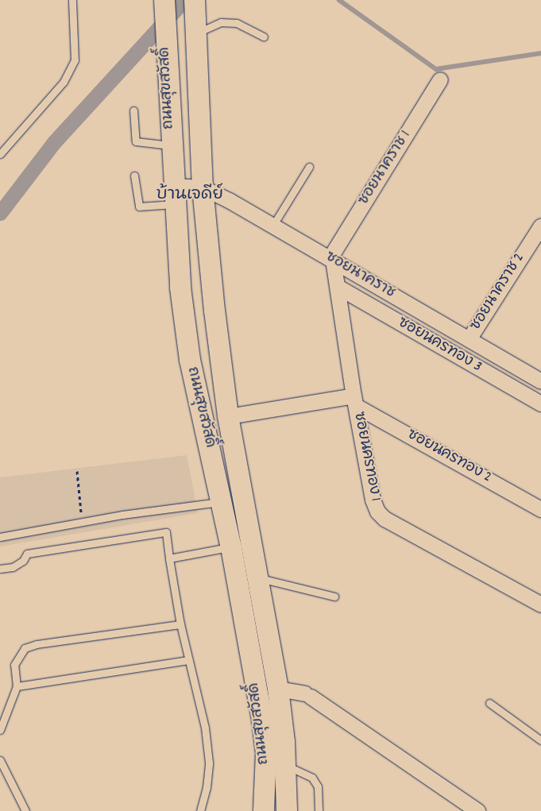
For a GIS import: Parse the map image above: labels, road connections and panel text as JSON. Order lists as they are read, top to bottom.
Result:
{
  "streets": {
    "main road": ["ถนนสุขสวัสดิ์"],
    "street": [
      "ซอยนาคราช 1",
      "ซอยนาคราช",
      "ซอยนาคราช 2",
      "ซอยนครทอง 3",
      "ซอยนครทอง 1",
      "ซอยนครทอง 2"
    ]
  },
  "crossings": [
    ["ถนนสุขสวัสดิ์", "ซอยนาคราช"],
    ["ซอยนาคราช 1", "ซอยนาคราช"],
    ["ซอยนาคราช 1", "ซอยนครทอง 1"],
    ["ซอยนาคราช", "ซอยนาคราช 2"],
    ["ซอยนาคราช", "ซอยนครทอง 1"],
    ["ซอยนครทอง 3", "ซอยนครทอง 1"],
    ["ซอยนครทอง 1", "ซอยนครทอง 2"]
  ],
  "districts": ["บ้านเจดีย์"]
}
